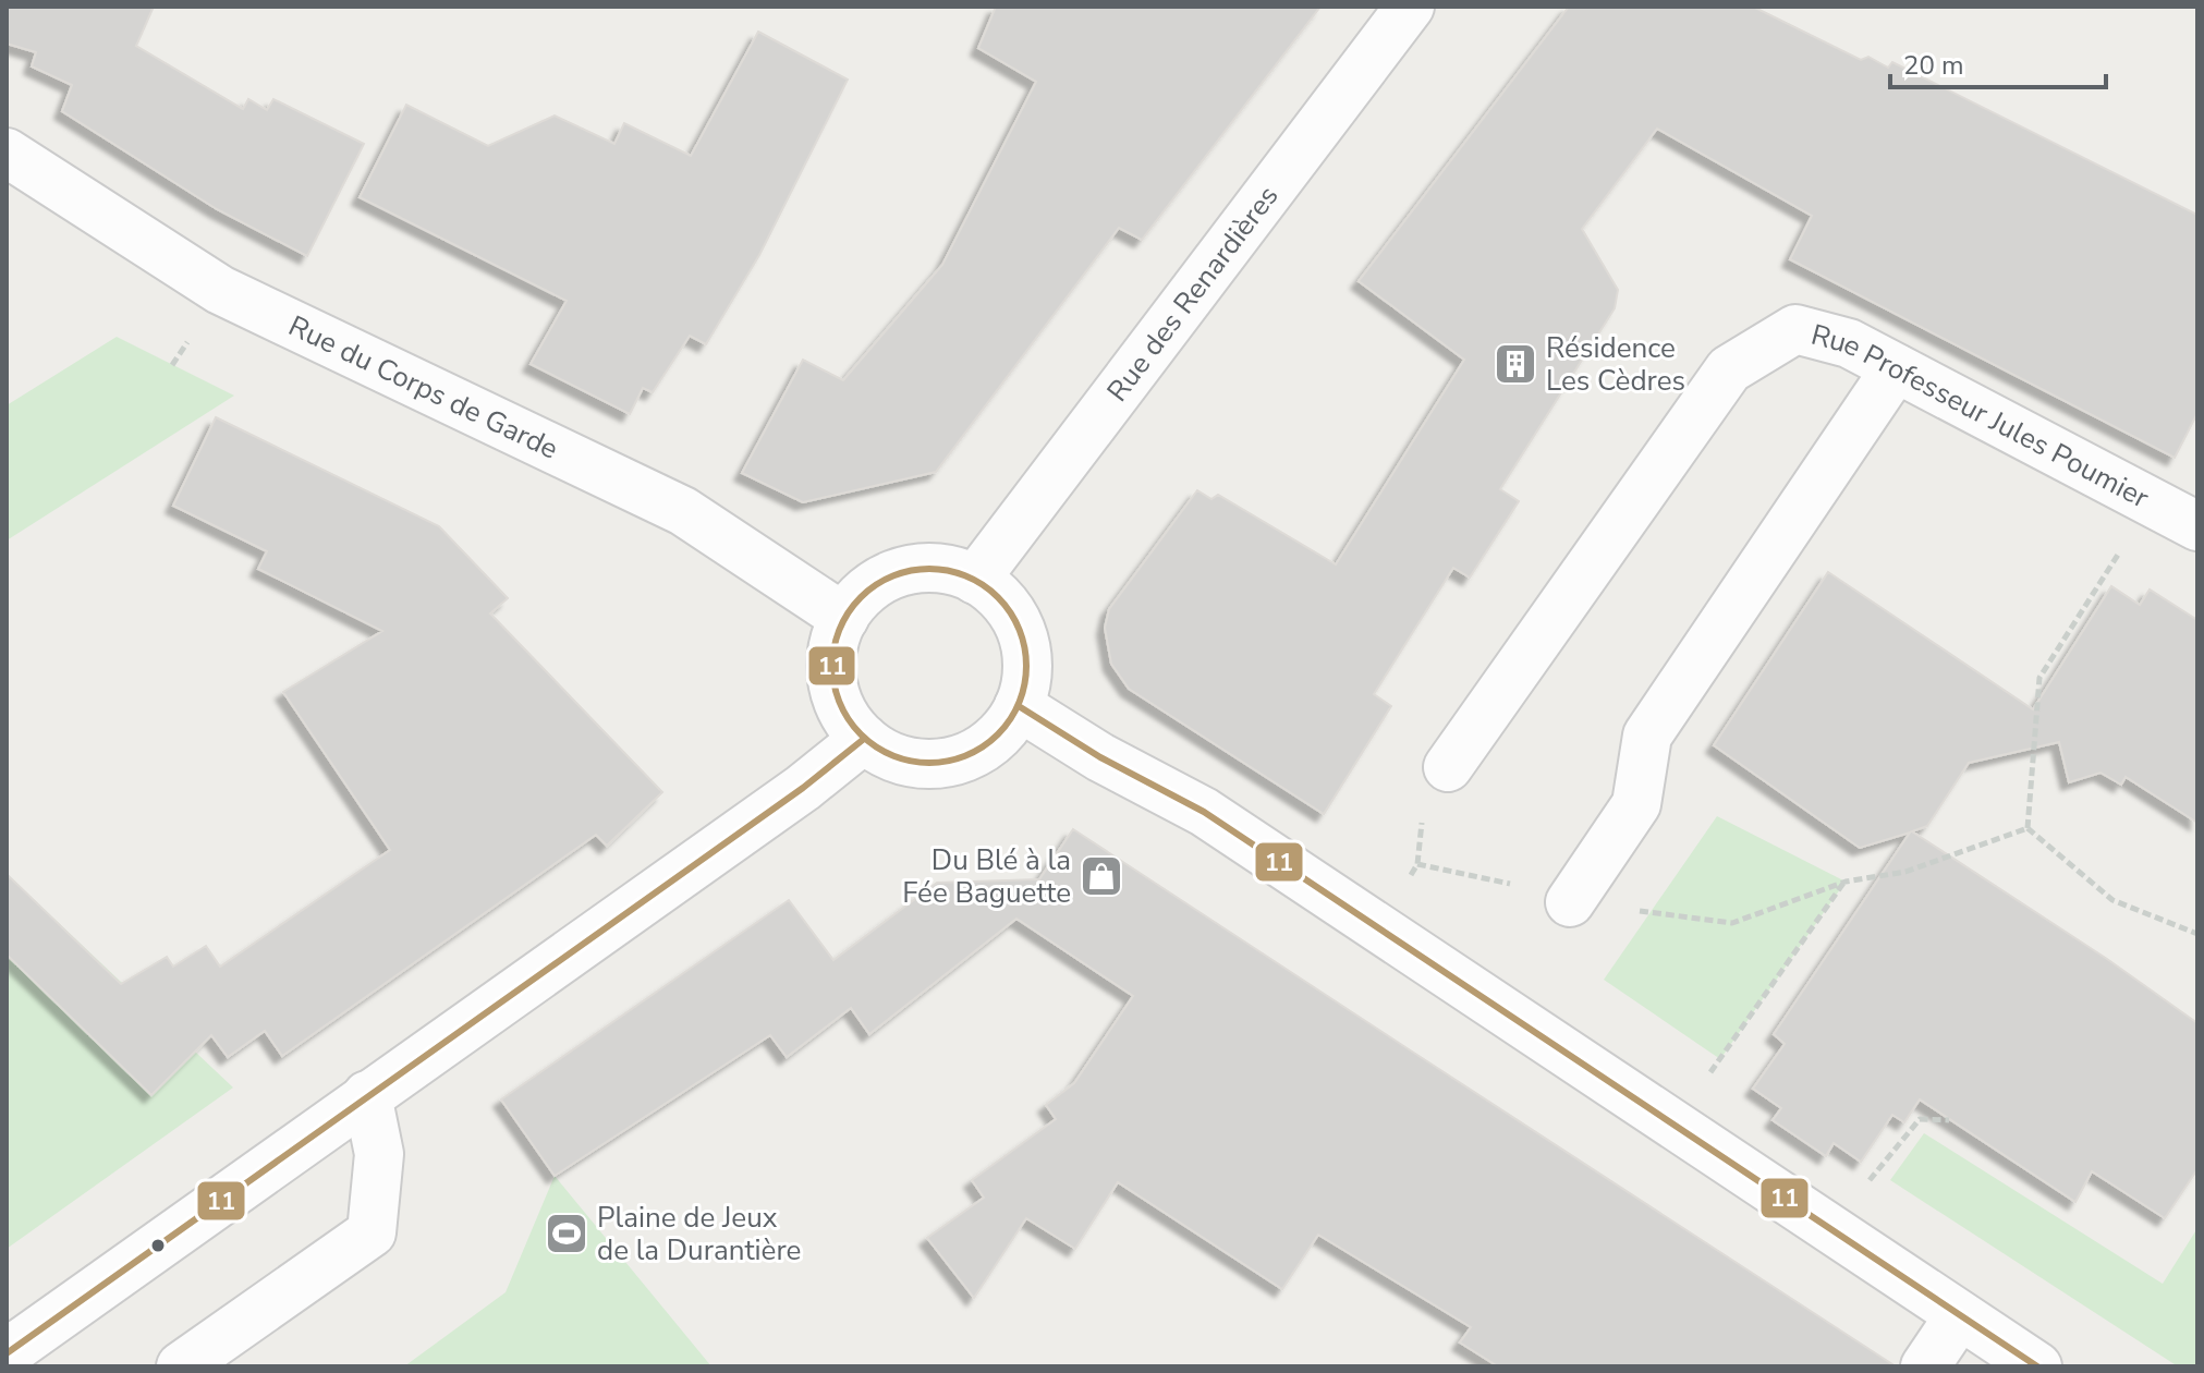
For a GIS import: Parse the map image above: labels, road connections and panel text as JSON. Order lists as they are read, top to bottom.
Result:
{
  "streets": {
    "street": ["Rue des Renardières", "Rue du Corps de Garde", "Rue Professeur Jules Poumier"]
  },
  "crossings": [
    ["Rue des Renardières", "Rue du Corps de Garde"]
  ],
  "places": {
    "building": ["Résidence Les Cèdres"],
    "shop": ["Du Blé à la Fée Baguette"],
    "sports": ["Plaine de Jeux de la Durantière"]
  },
  "lines": ["transit line 11"],
  "scale_bar": "20 m"
}
